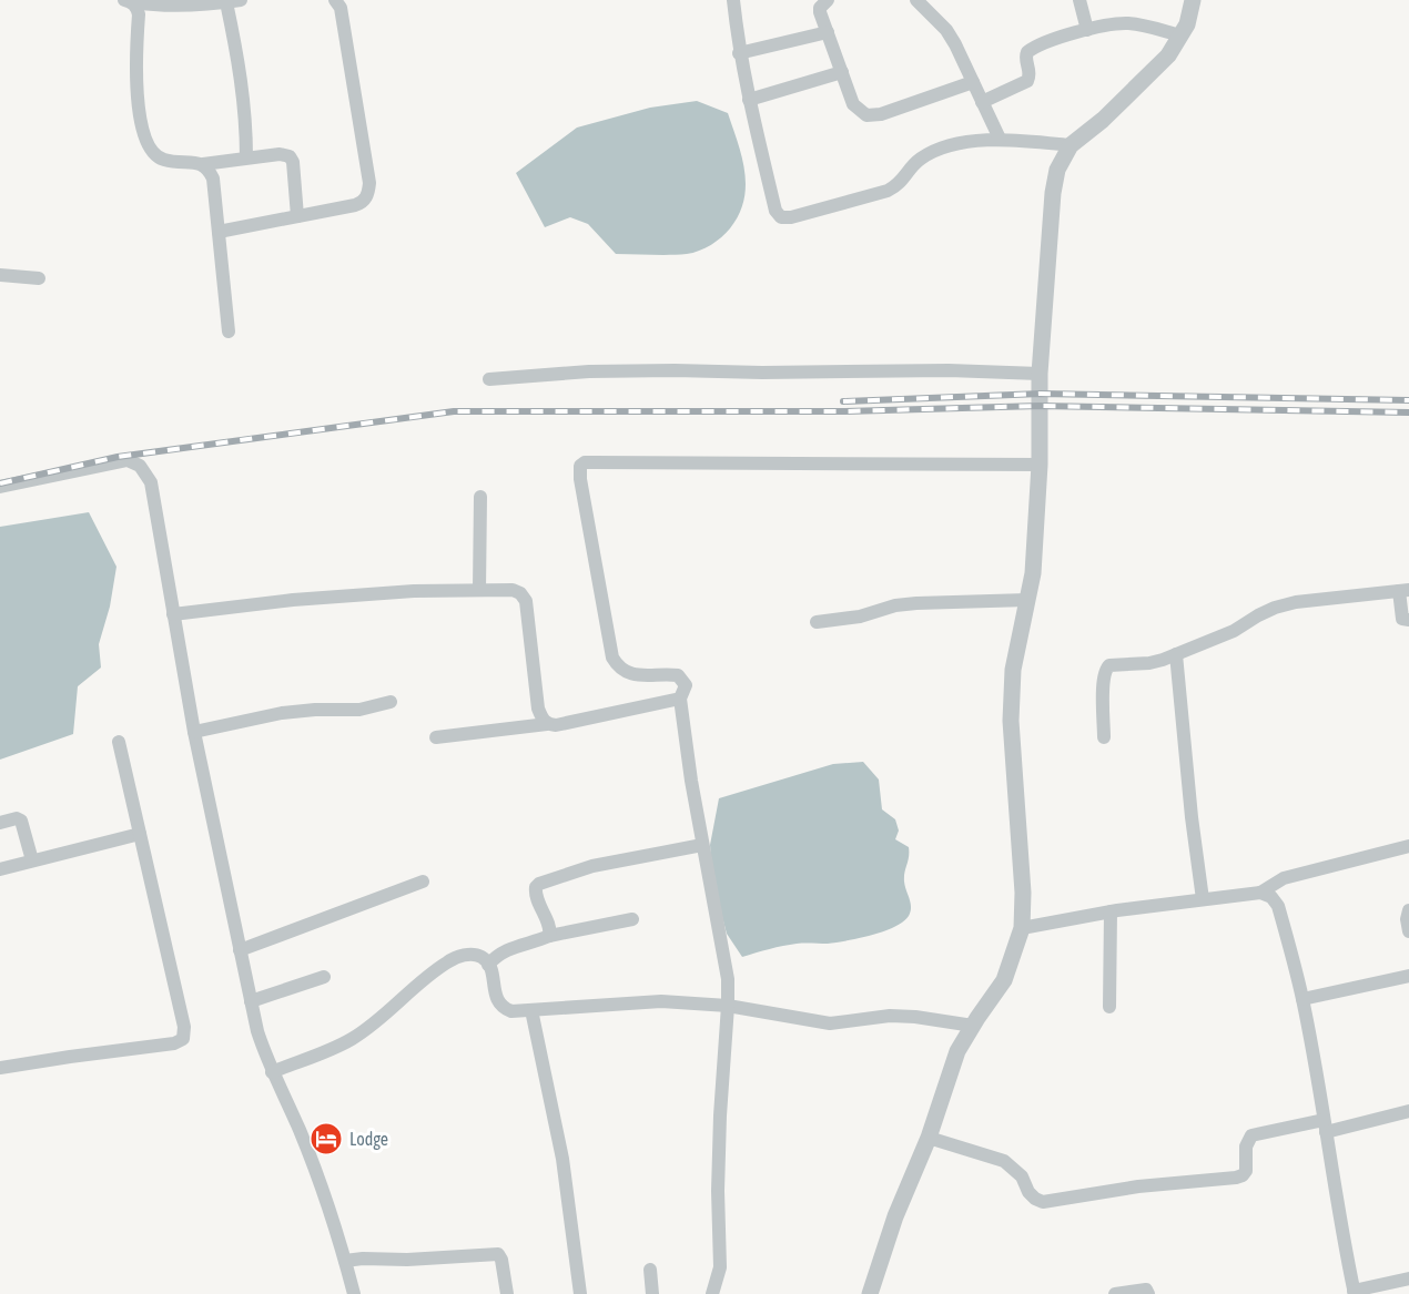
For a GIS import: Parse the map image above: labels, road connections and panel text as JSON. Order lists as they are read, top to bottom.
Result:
{
  "places": {
    "hotel": ["Lodge"]
  }
}
